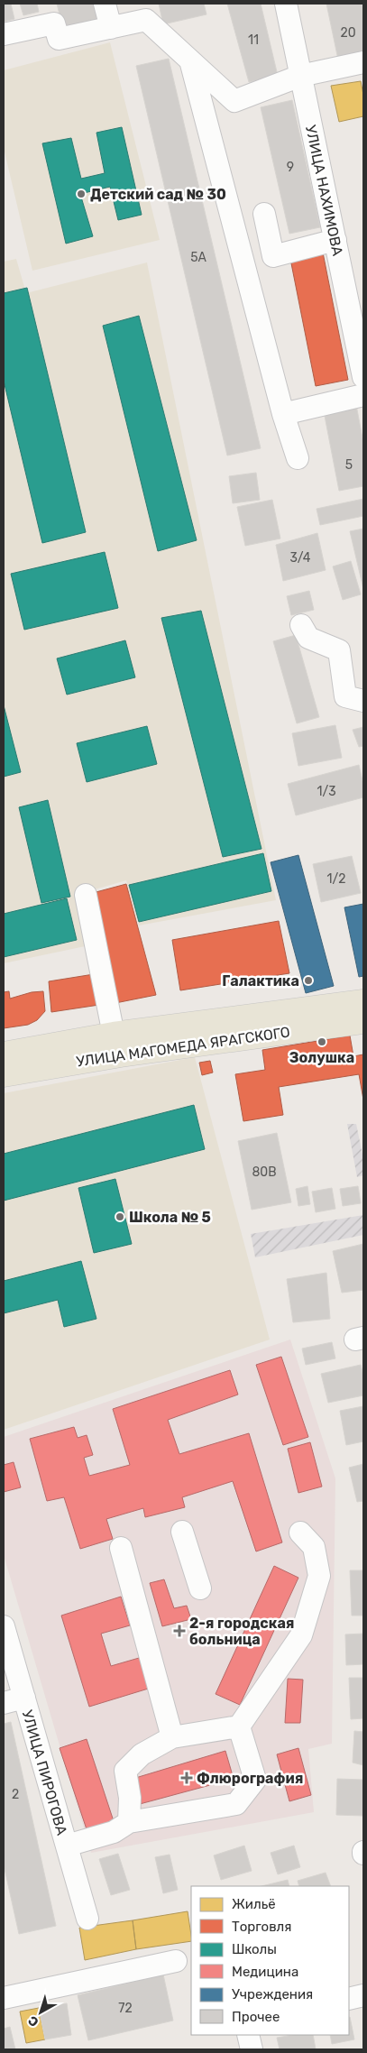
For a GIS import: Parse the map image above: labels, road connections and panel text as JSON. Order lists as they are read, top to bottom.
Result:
{
  "streets": {
    "main road": ["УЛИЦА МАГОМЕДА ЯРАГСКОГО"],
    "street": ["УЛИЦА НАХИМОВА", "УЛИЦА ПИРОГОВА"]
  },
  "places": {
    "other": [
      "Детский сад № 30",
      "Галактика",
      "Золушка",
      "Школа № 5"
    ],
    "health": ["2-я городская больница", "Флюрография"]
  },
  "house_numbers": [
    "20",
    "11",
    "9",
    "5А",
    "5",
    "3/4",
    "1/3",
    "1/2",
    "80В",
    "2",
    "72"
  ],
  "legend": [
    "Жильё",
    "Торговля",
    "Школы",
    "Медицина",
    "Учреждения",
    "Прочее"
  ],
  "north": "bottom left"
}
